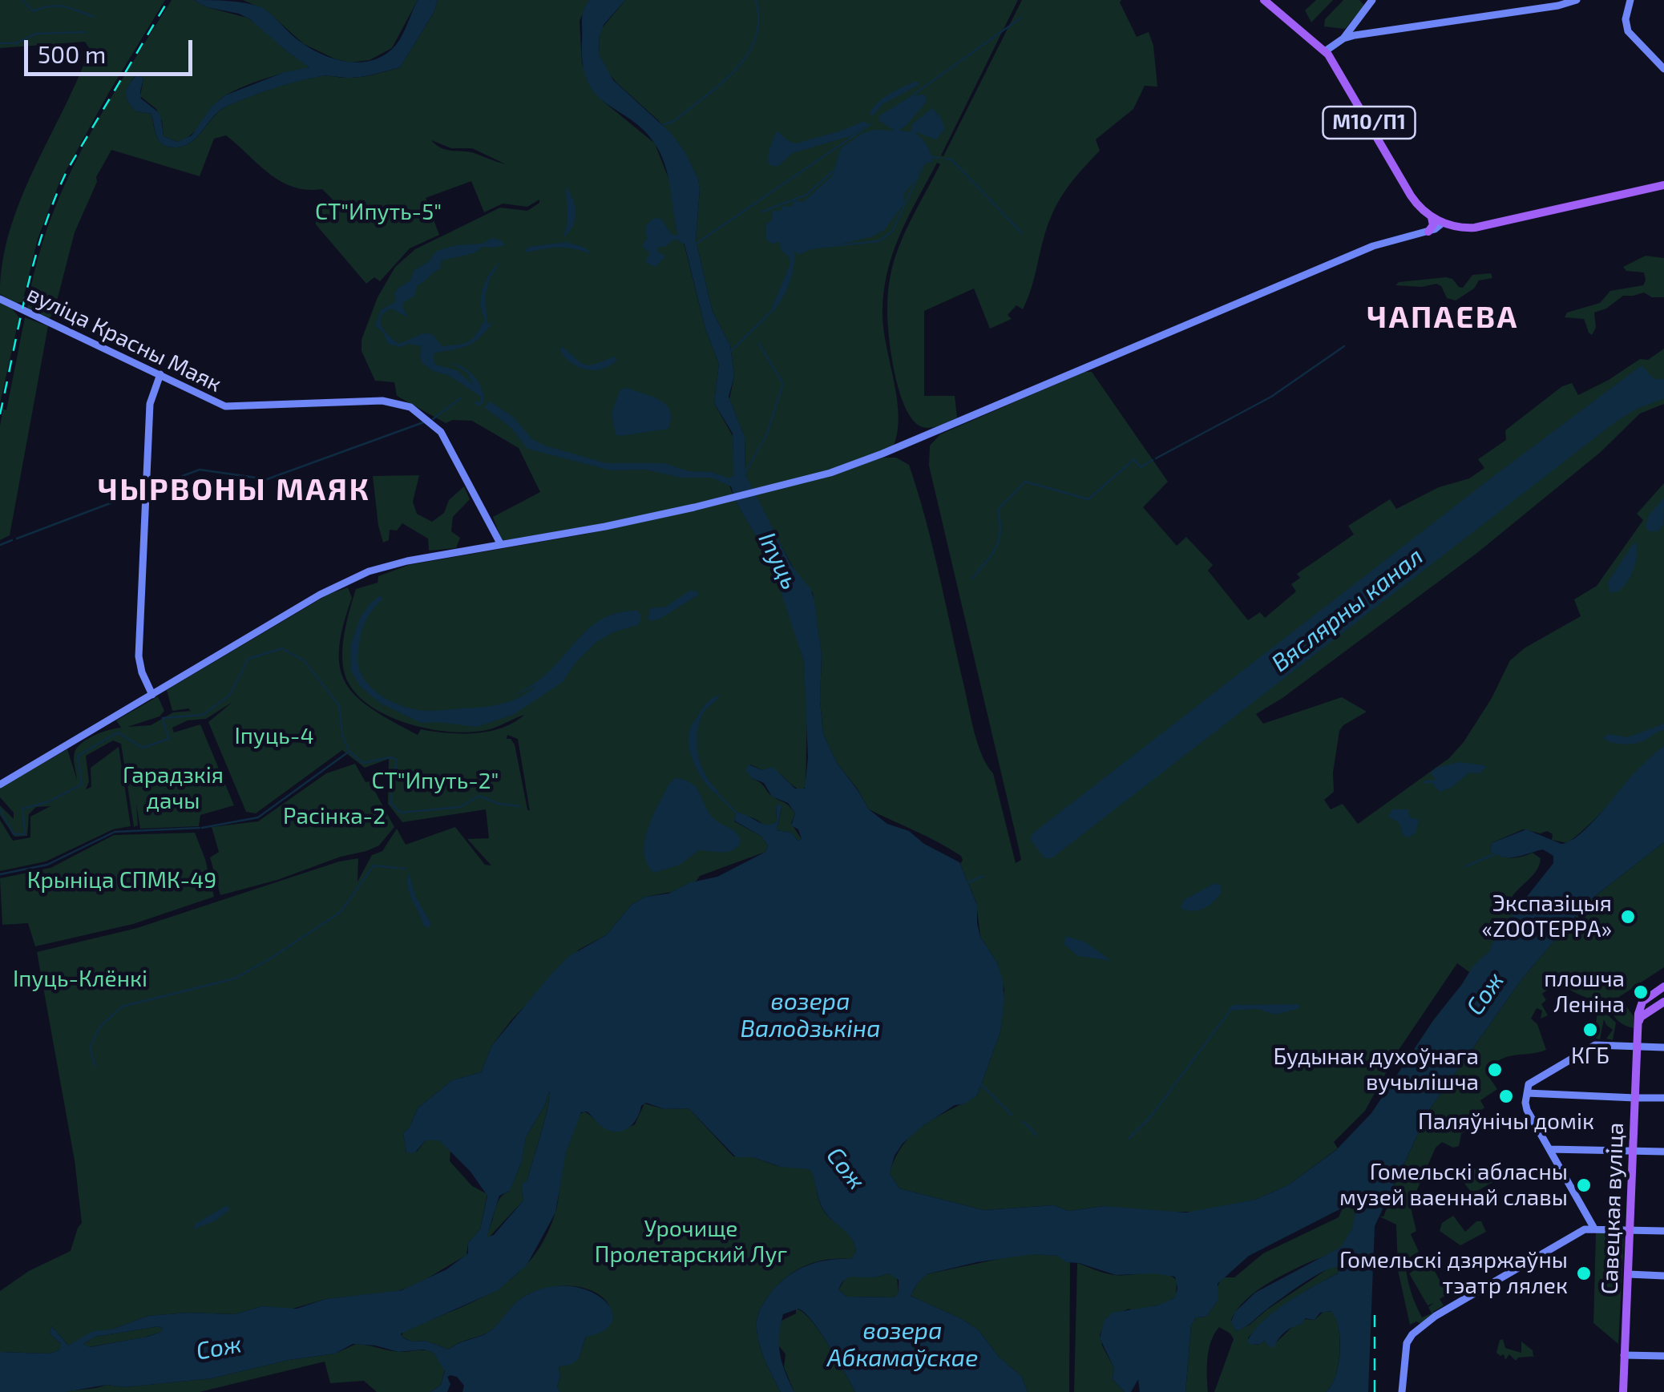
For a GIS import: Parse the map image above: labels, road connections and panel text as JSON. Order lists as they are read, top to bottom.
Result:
{
  "streets": {
    "main road": ["М10/П1", "Савецкая вуліца"],
    "street": ["вуліца Красны Маяк"]
  },
  "districts": ["ЧАПАЕВА", "ЧЫРВОНЫ МАЯК"],
  "water": [
    "Іпуць",
    "Вяслярны канал",
    "Сож",
    "возера Валодзькіна",
    "возера Абкамаўскае"
  ],
  "parks": [
    "СТ\"Ипуть-5\"",
    "Іпуць-4",
    "Гарадзкія дачы",
    "СТ\"Ипуть-2\"",
    "Расінка-2",
    "Крыніца СПМК-49",
    "Іпуць-Клёнкі",
    "Урочище Пролетарский Луг"
  ],
  "places": [
    "Экспазіцыя «ZООТЕРРА»",
    "плошча Леніна",
    "КГБ",
    "Будынак духоўнага вучылішча",
    "Паляўнічы домік",
    "Гомельскі абласны музей ваеннай славы",
    "Гомельскі дзяржаўны тэатр лялек"
  ],
  "scale_bar": "500 m"
}
